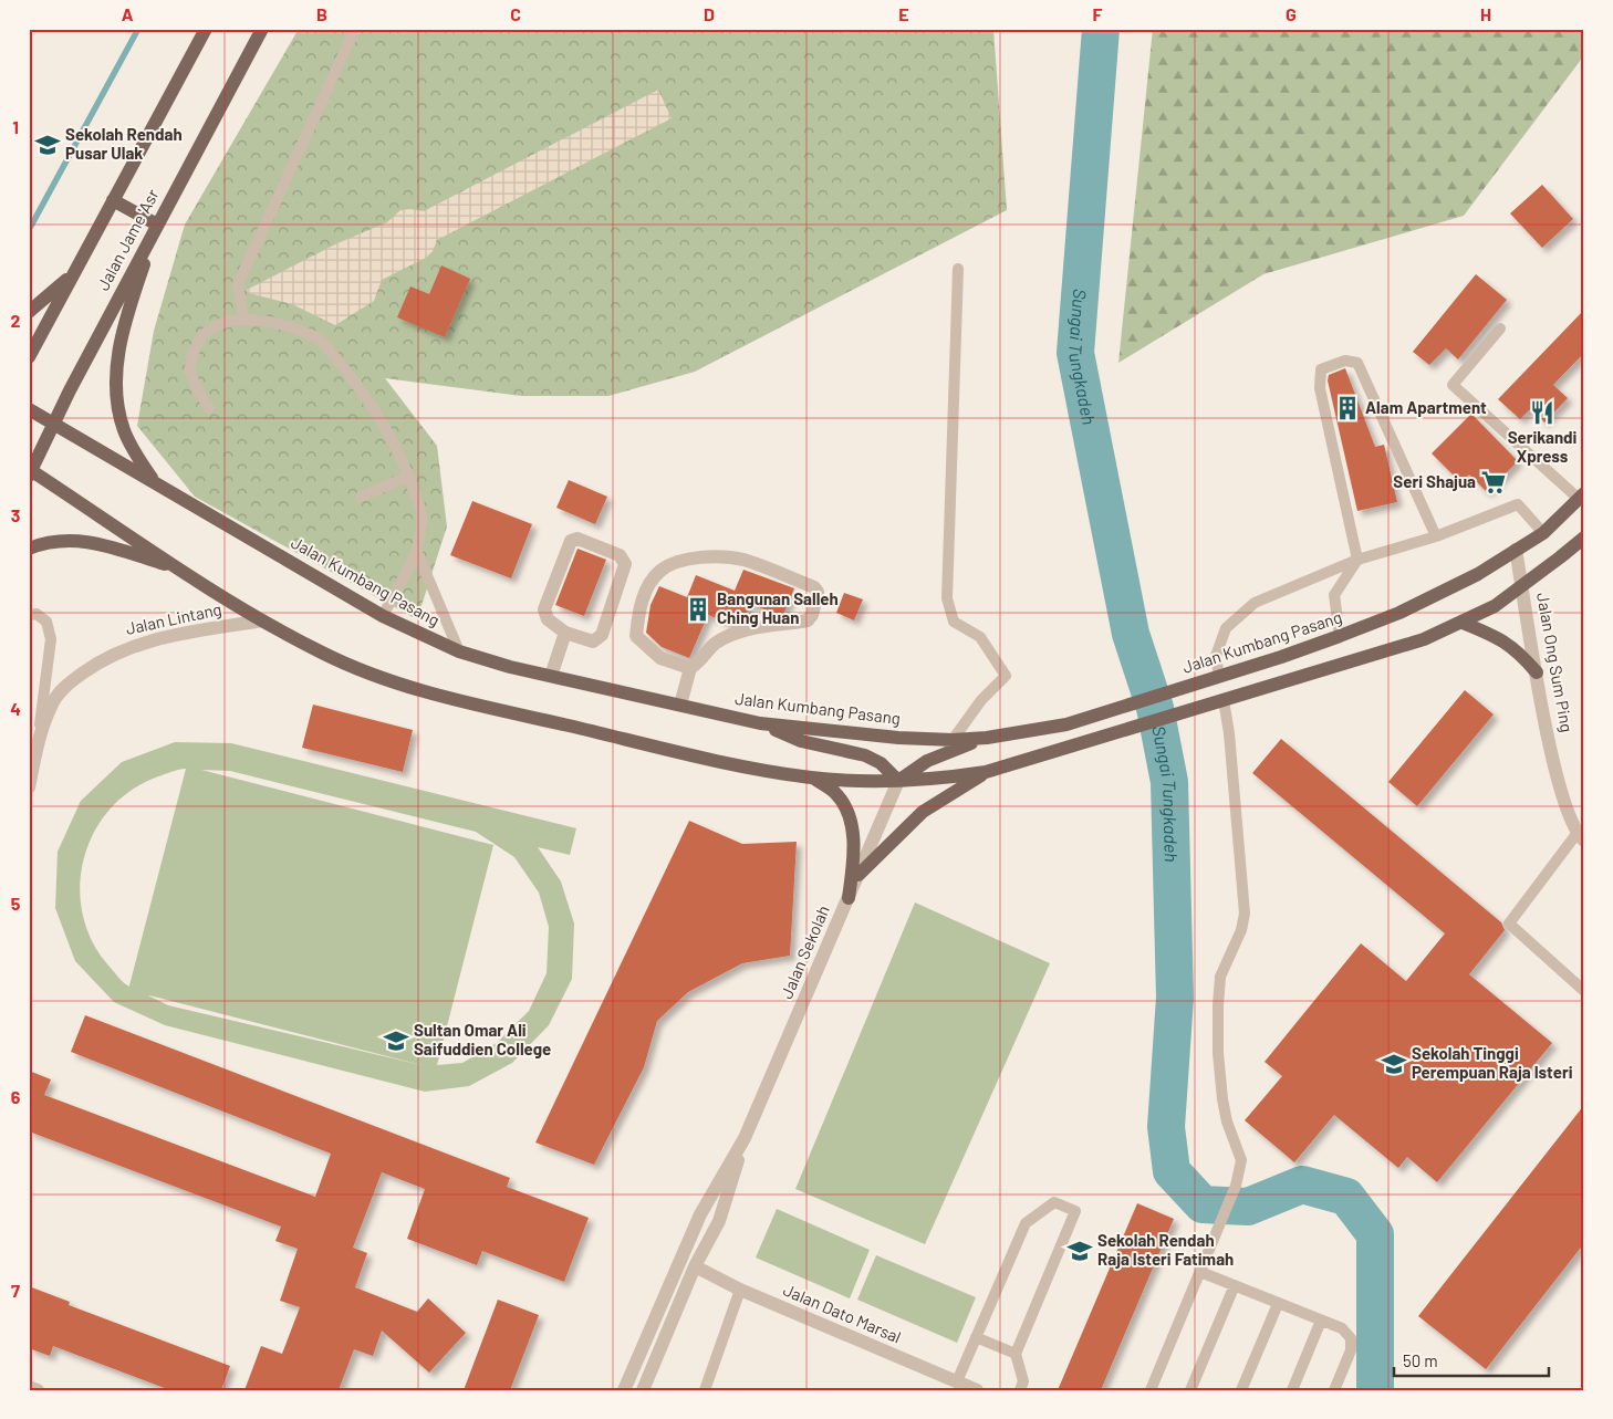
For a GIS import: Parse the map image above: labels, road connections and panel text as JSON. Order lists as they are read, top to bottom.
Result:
{
  "streets": {
    "main road": ["Jalan Jame 'Asr", "Jalan Kumbang Pasang"],
    "street": [
      "Jalan Lintang",
      "Jalan Ong Sum Ping",
      "Jalan Sekolah",
      "Jalan Dato Marsal"
    ]
  },
  "crossings": [
    ["Jalan Jame 'Asr", "Jalan Kumbang Pasang"],
    ["Jalan Kumbang Pasang", "Jalan Ong Sum Ping"],
    ["Jalan Sekolah", "Jalan Dato Marsal"]
  ],
  "water": ["Sungai Tungkadeh"],
  "places": {
    "school or university": [
      "Sekolah Rendah Pusar Ulak",
      "Sultan Omar Ali Saifuddien College",
      "Sekolah Tinggi Perempuan Raja Isteri",
      "Sekolah Rendah Raja Isteri Fatimah"
    ],
    "building": ["Alam Apartment", "Bangunan Salleh Ching Huan"],
    "restaurant": ["Serikandi Xpress"],
    "supermarket": ["Seri Shajua"]
  },
  "scale_bar": "50 m",
  "grid": {
    "columns": [
      "A",
      "B",
      "C",
      "D",
      "E",
      "F",
      "G",
      "H"
    ],
    "rows": [
      "1",
      "2",
      "3",
      "4",
      "5",
      "6",
      "7"
    ]
  }
}
